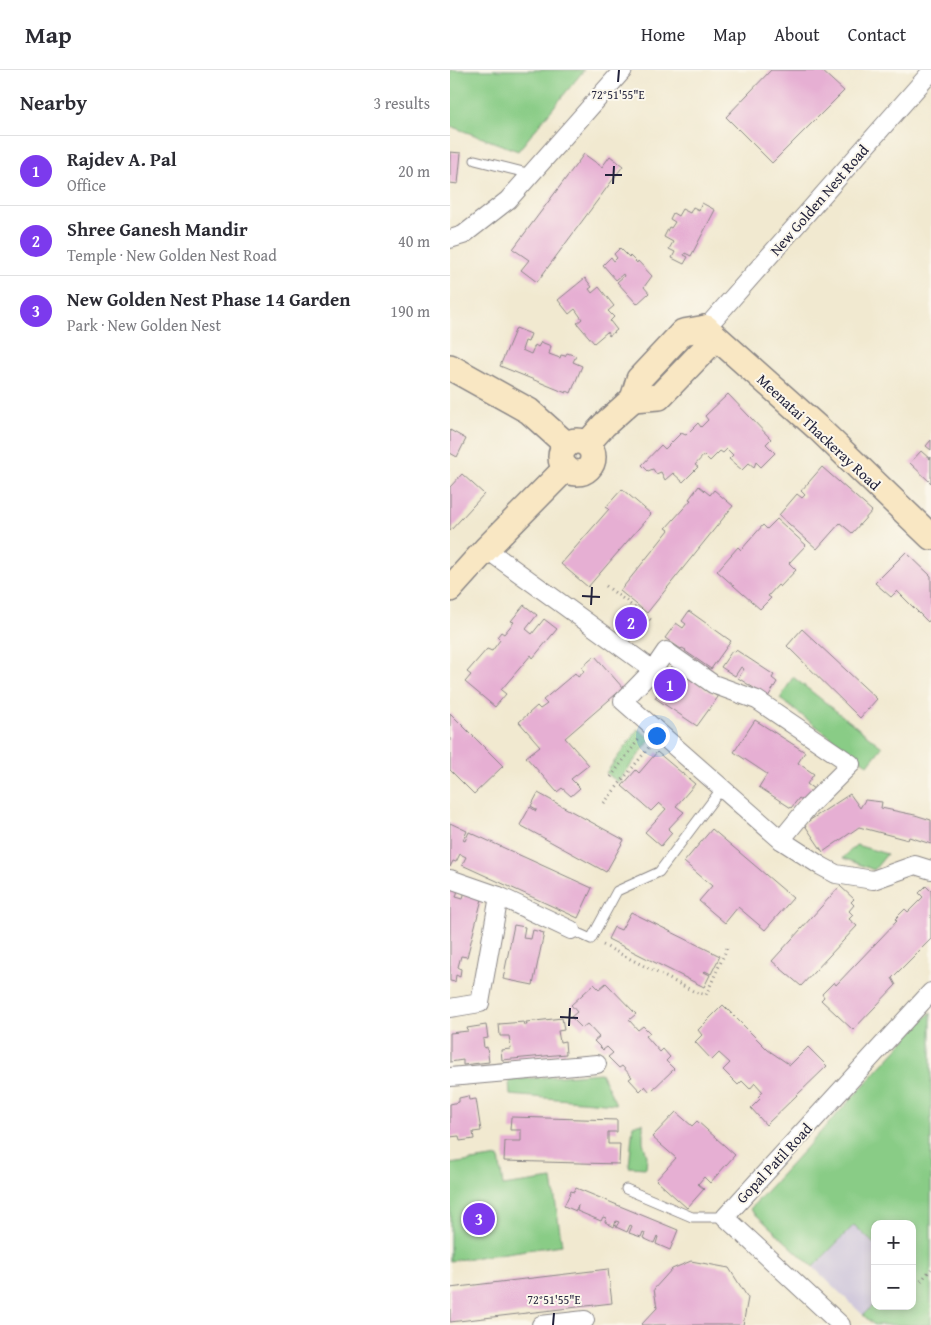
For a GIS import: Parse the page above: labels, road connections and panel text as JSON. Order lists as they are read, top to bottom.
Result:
{
  "streets": {
    "street": ["New Golden Nest Road", "Meenatai Thackeray Road", "Gopal Patil Road"]
  },
  "crossings": [
    ["New Golden Nest Road", "Meenatai Thackeray Road"]
  ],
  "page": {
    "header": "Map",
    "nav": [
      "Home",
      "Map",
      "About",
      "Contact"
    ],
    "heading": ["Nearby", "3 results"],
    "list": [
      {
        "mark": "1",
        "name": "Rajdev A. Pal",
        "note": "Office",
        "value": "20 m"
      },
      {
        "mark": "2",
        "name": "Shree Ganesh Mandir",
        "note": "Temple · New Golden Nest Road",
        "value": "40 m"
      },
      {
        "mark": "3",
        "name": "New Golden Nest Phase 14 Garden",
        "note": "Park · New Golden Nest",
        "value": "190 m"
      }
    ],
    "pins": ["2", "1", "3"],
    "map_buttons": ["+", "−"]
  },
  "coordinates": ["72°51'55\"E"]
}
